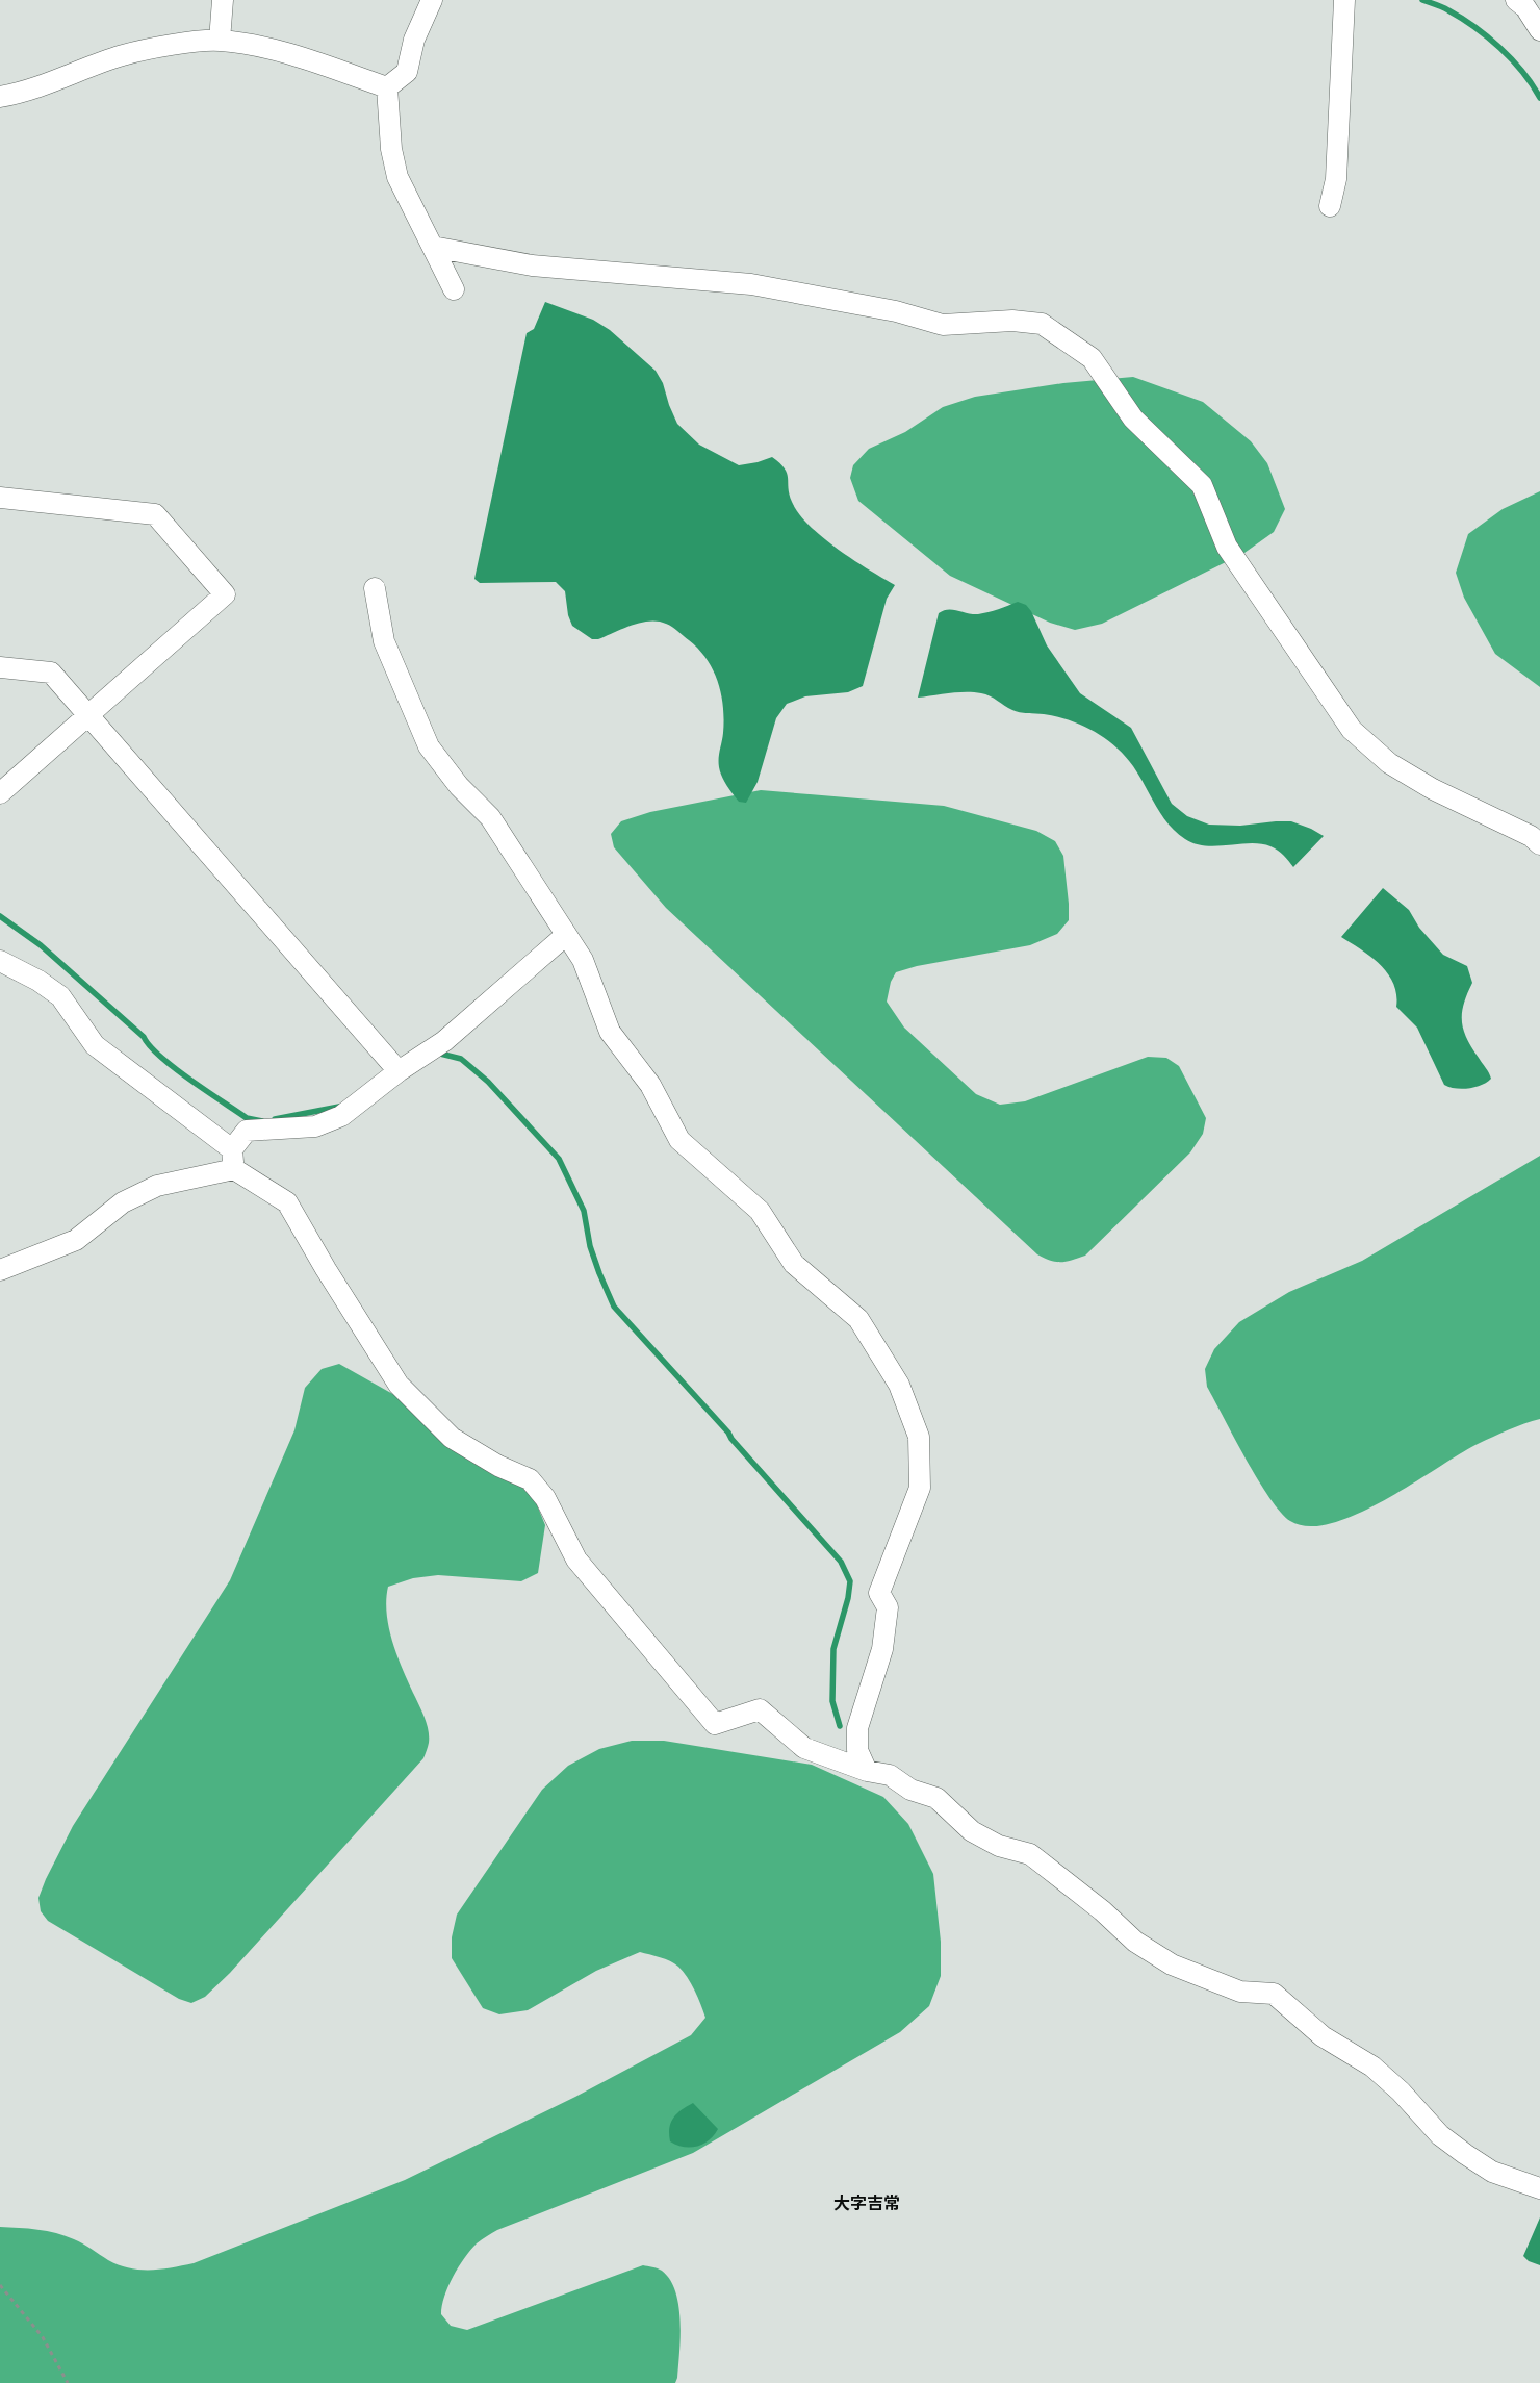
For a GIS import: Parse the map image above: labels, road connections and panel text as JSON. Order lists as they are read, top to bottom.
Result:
{
  "districts": ["大字吉常"]
}
